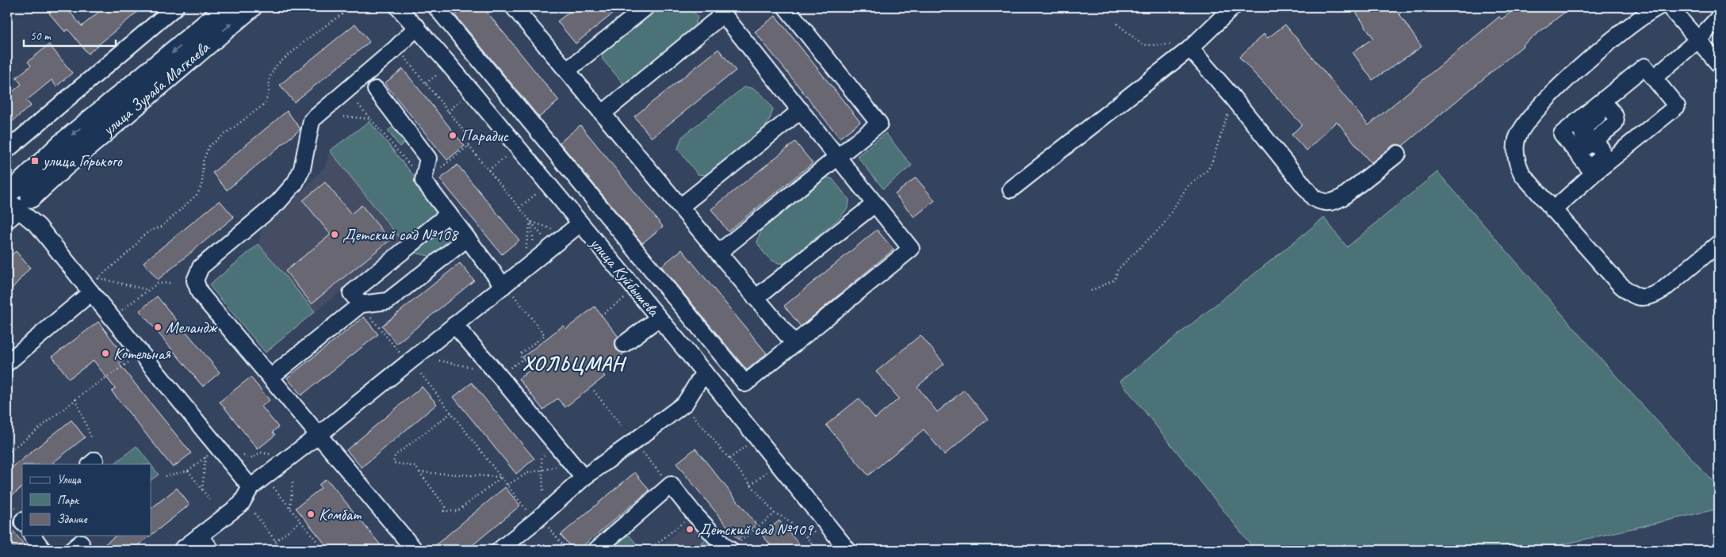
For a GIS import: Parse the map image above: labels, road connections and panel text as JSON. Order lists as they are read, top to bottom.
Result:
{
  "streets": {
    "main road": ["улица Зураба Магкаева"],
    "street": ["улица Куйбышева"]
  },
  "districts": ["ХОЛЬЦМАН"],
  "places": {
    "other": [
      "Парадис",
      "Детский сад №108",
      "Меландж",
      "Котельная",
      "Комбат",
      "Детский сад №109"
    ],
    "transit": ["улица Горького"]
  },
  "legend": ["Улица", "Парк", "Здание"],
  "scale_bar": "50 m"
}
